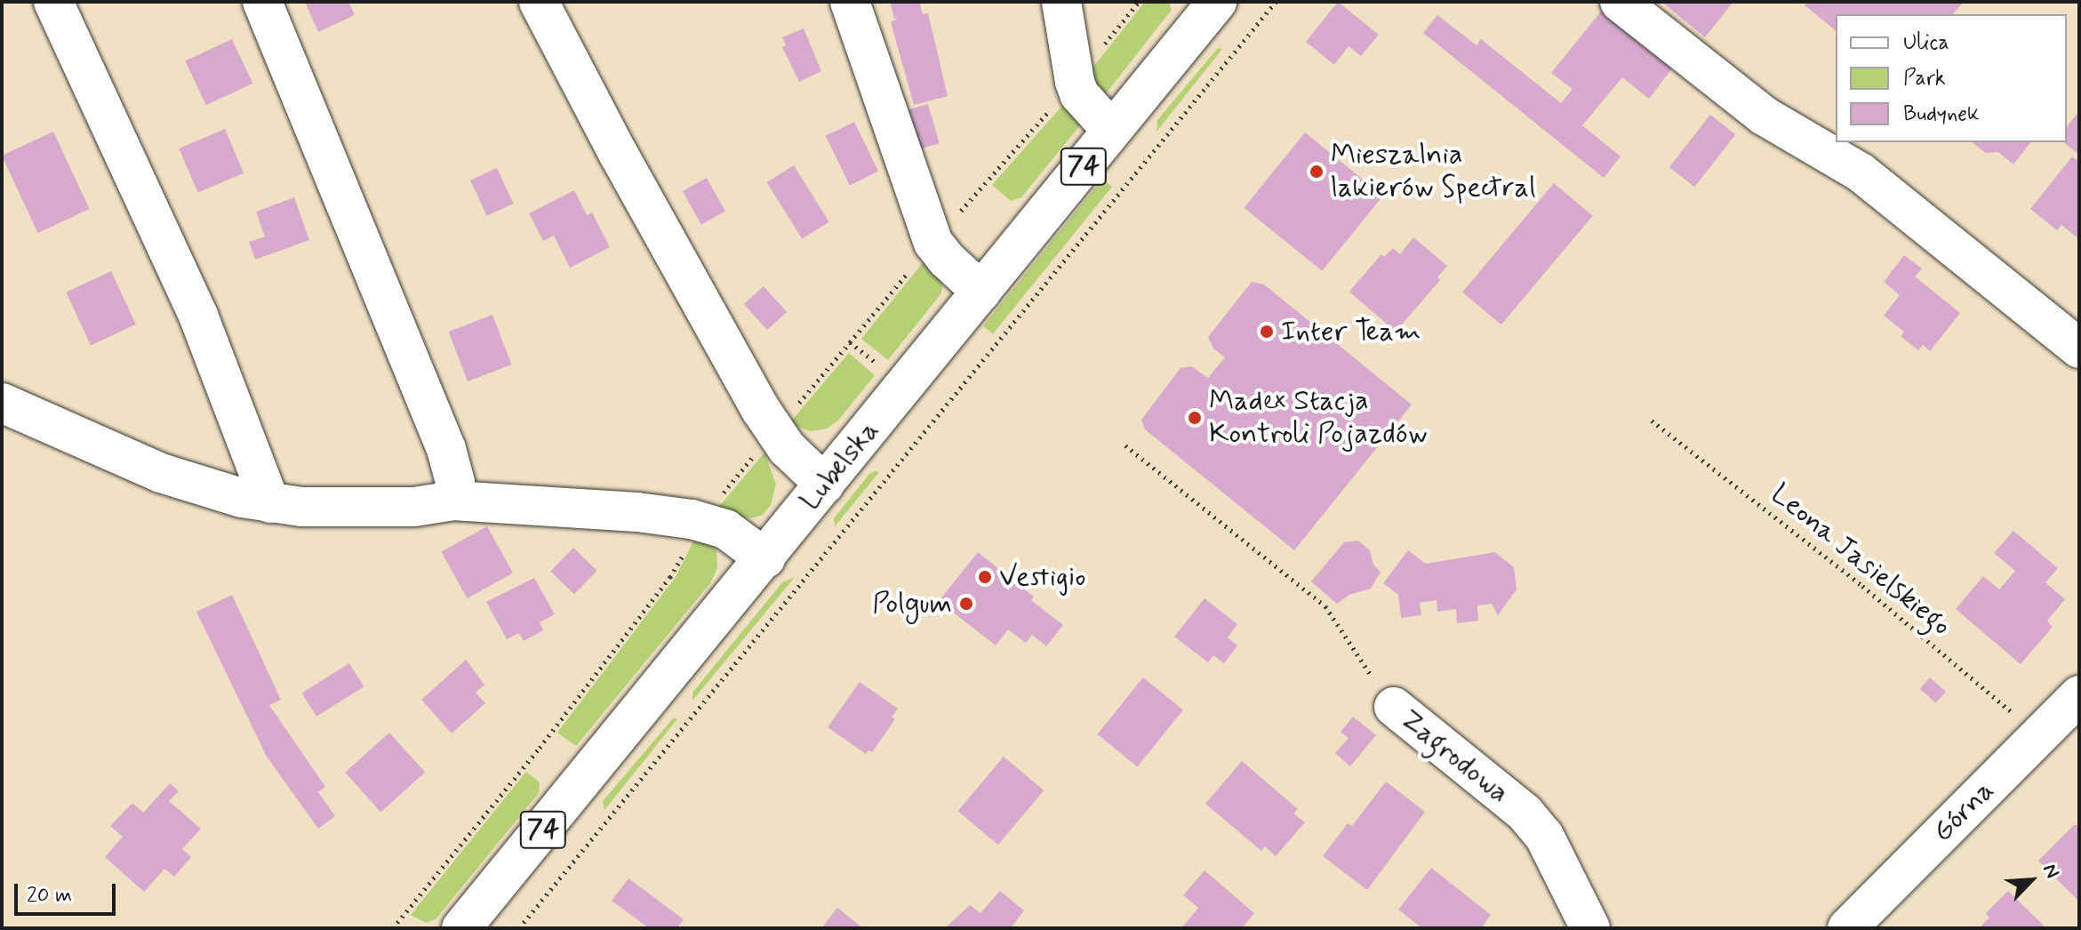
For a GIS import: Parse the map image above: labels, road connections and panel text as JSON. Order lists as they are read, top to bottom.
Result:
{
  "streets": {
    "street": [
      "74",
      "Lubelska",
      "Zagrodowa",
      "Górna"
    ],
    "path": ["Leona Jasielskiego"]
  },
  "crossings": [
    ["Leona Jasielskiego", "Górna"]
  ],
  "places": [
    "Mieszalnia lakierów Spectral",
    "Inter Team",
    "Madex Stacja Kontroli Pojazdów",
    "Vestigio",
    "Polgum"
  ],
  "legend": ["Ulica", "Park", "Budynek"],
  "scale_bar": "20 m",
  "north": "top right"
}
